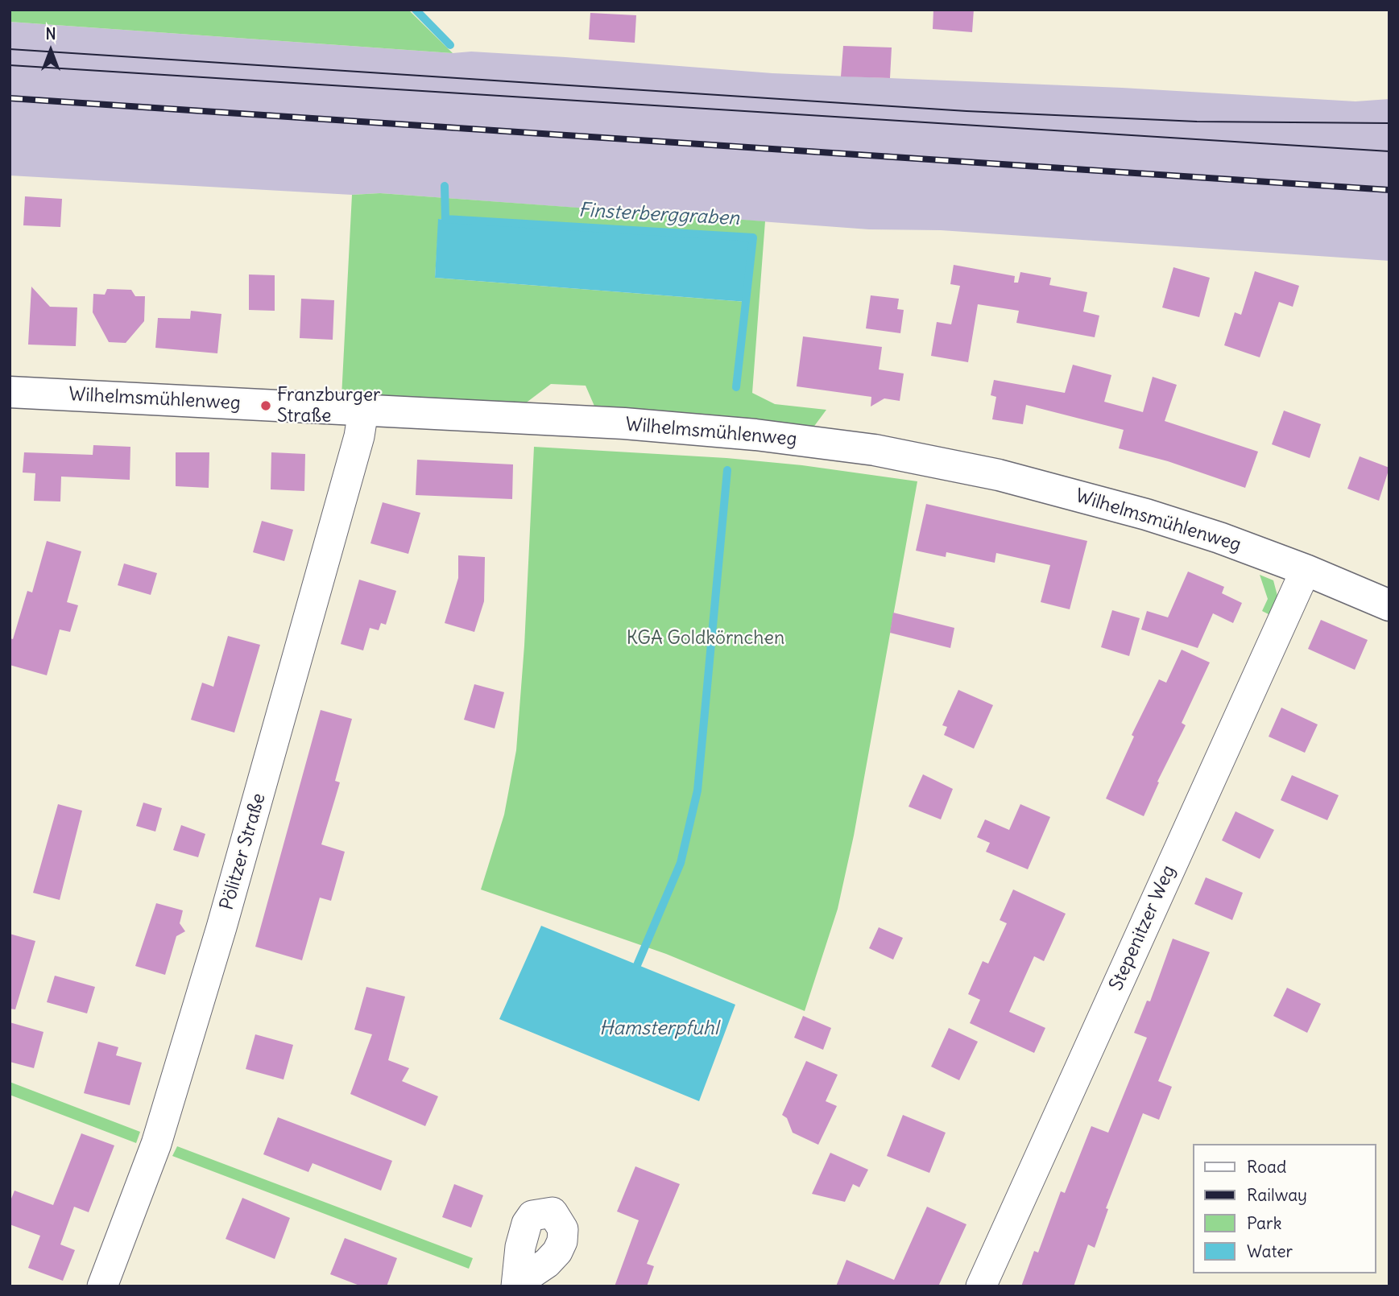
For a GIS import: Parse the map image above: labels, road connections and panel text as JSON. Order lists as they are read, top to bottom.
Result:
{
  "streets": {
    "street": ["Wilhelmsmühlenweg", "Pölitzer Straße", "Stepenitzer Weg"]
  },
  "crossings": [
    ["Wilhelmsmühlenweg", "Pölitzer Straße"],
    ["Wilhelmsmühlenweg", "Stepenitzer Weg"]
  ],
  "water": ["Finsterberggraben", "Hamsterpfuhl"],
  "parks": ["KGA Goldkörnchen"],
  "places": ["Franzburger Straße"],
  "legend": [
    "Road",
    "Railway",
    "Park",
    "Water"
  ],
  "north": "top"
}
